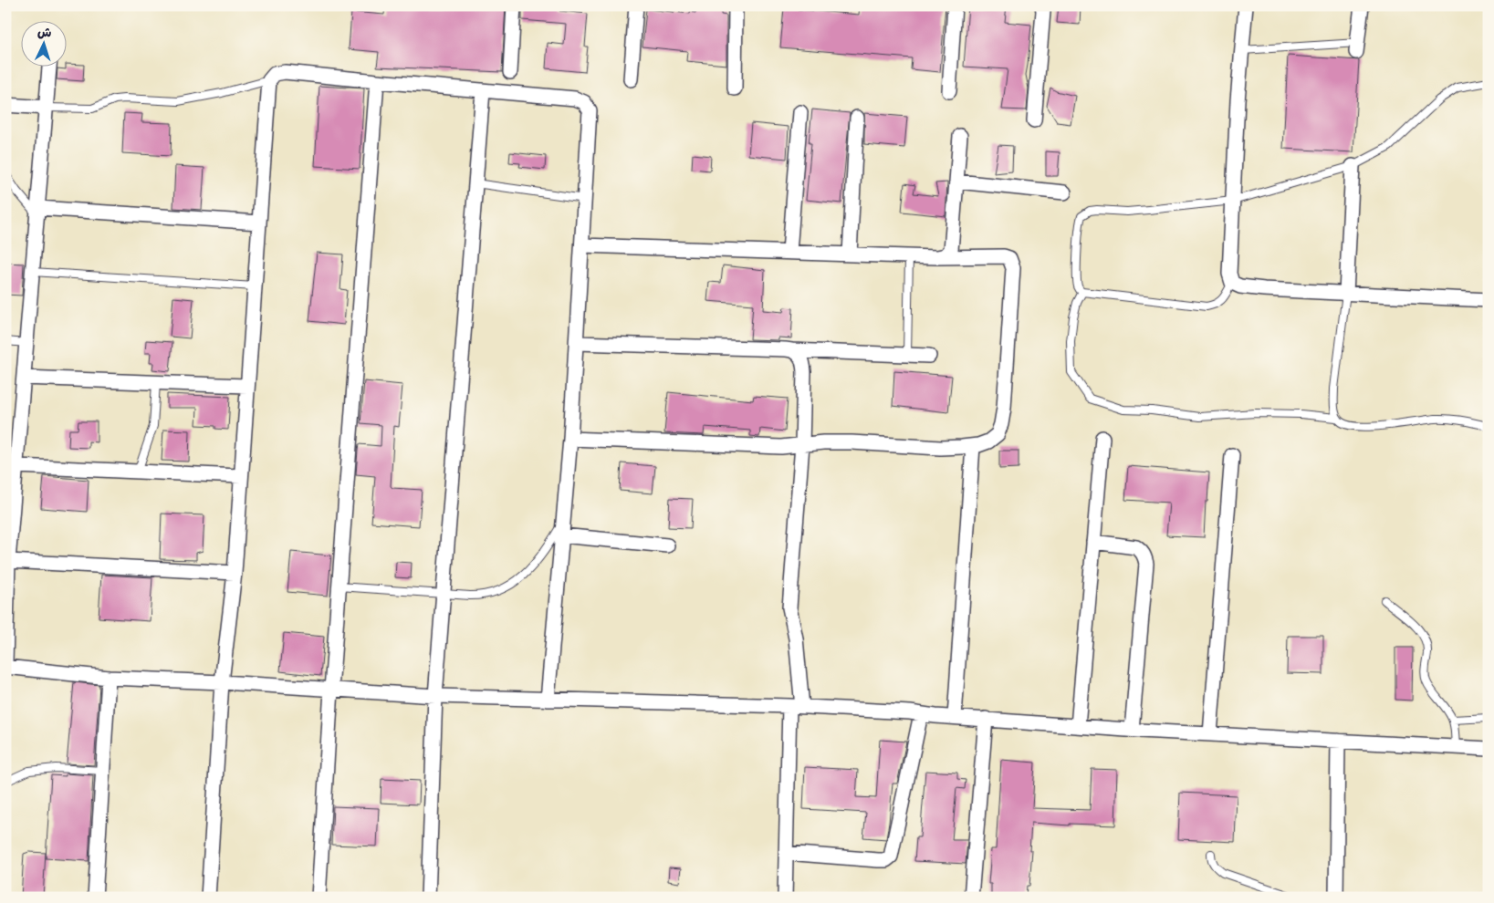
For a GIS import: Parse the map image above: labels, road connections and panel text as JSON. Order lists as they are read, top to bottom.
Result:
{
  "north": "top"
}
